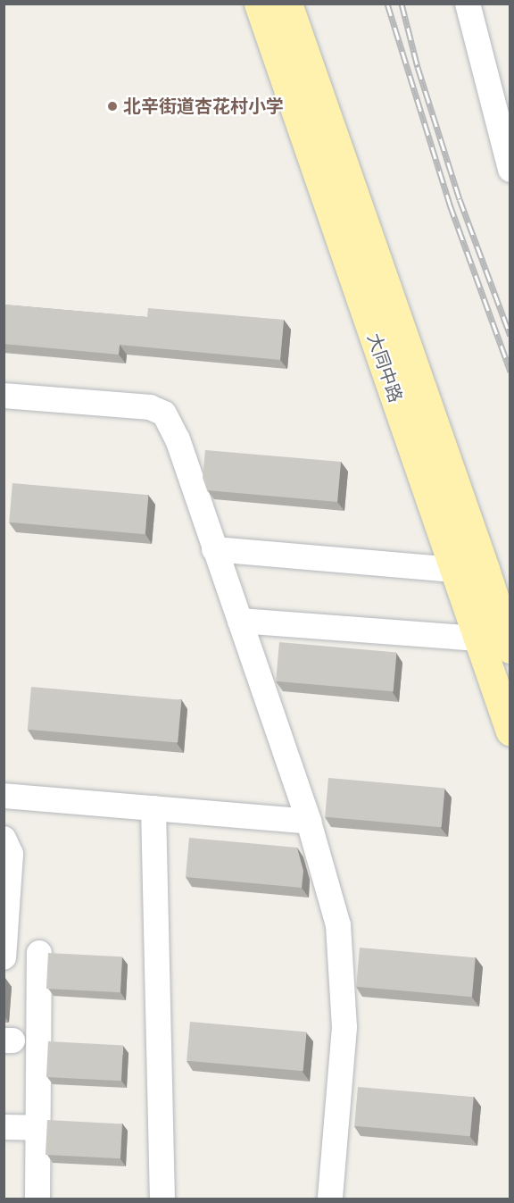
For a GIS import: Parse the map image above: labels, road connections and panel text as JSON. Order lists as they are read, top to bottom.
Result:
{
  "streets": {
    "main road": ["大同中路"]
  },
  "places": ["北辛街道杏花村小学"]
}
